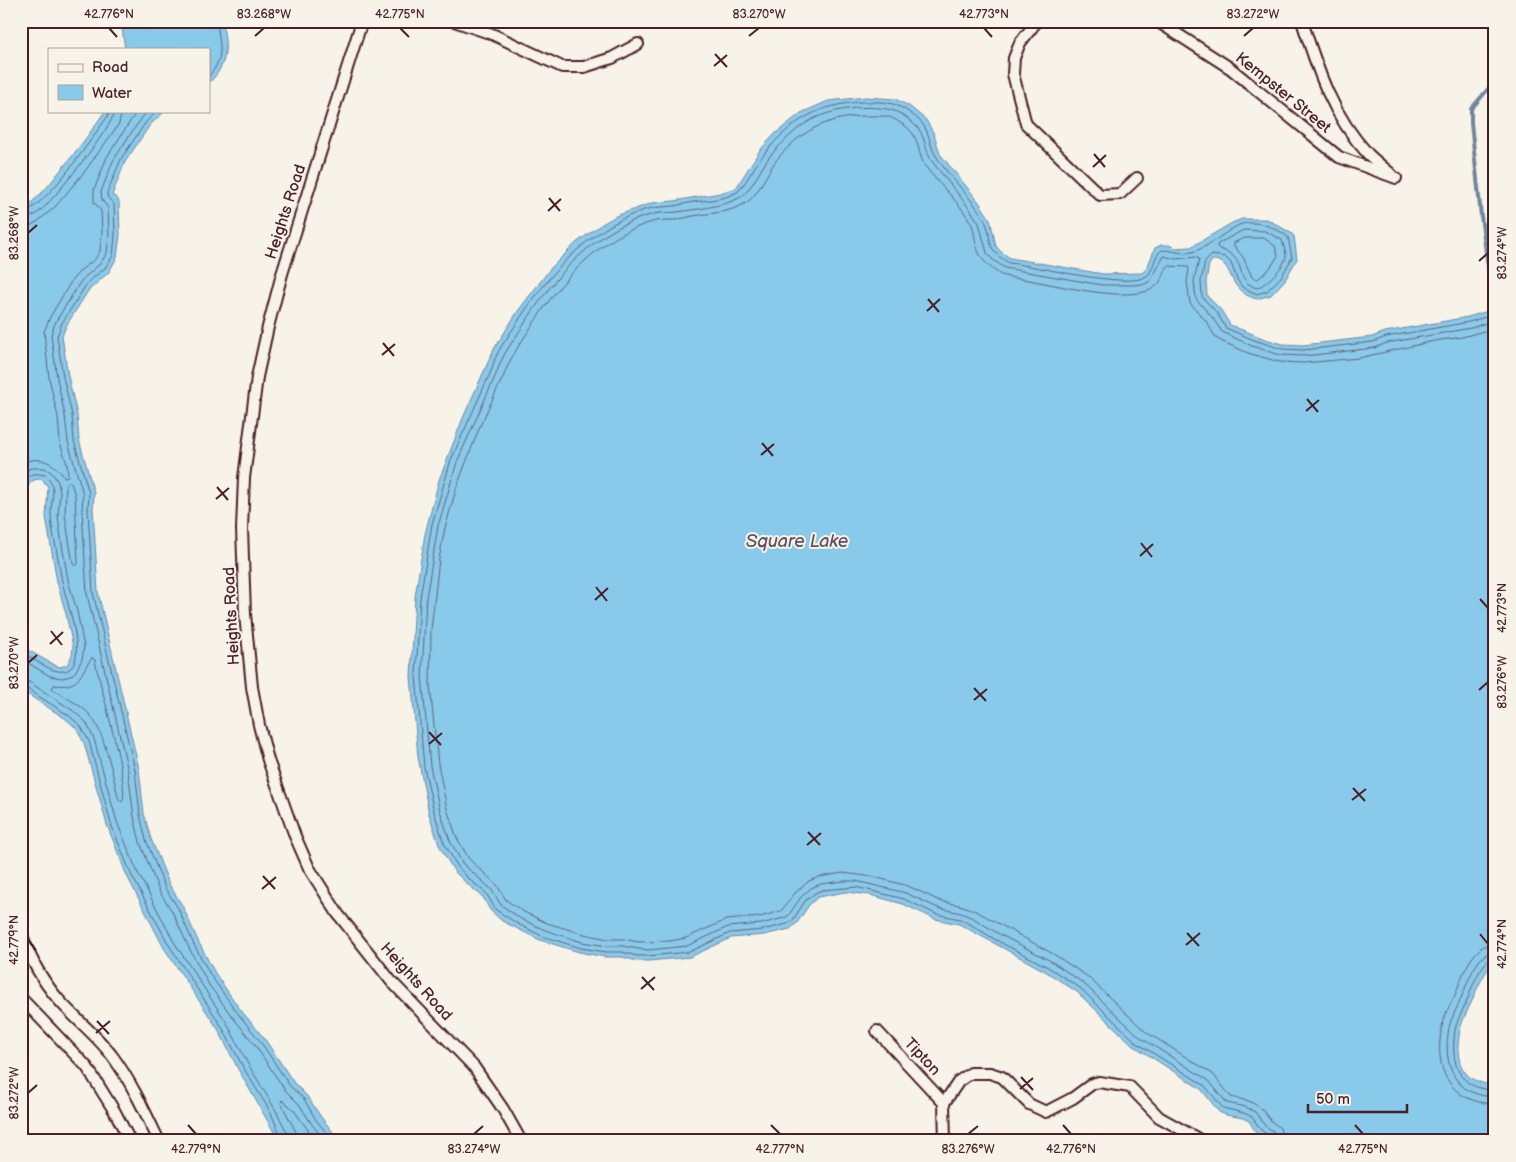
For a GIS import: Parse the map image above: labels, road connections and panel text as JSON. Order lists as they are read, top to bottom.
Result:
{
  "streets": {
    "street": ["Kempster Street", "Heights Road", "Tipton"]
  },
  "water": ["Square Lake"],
  "legend": ["Road", "Water"],
  "scale_bar": "50 m",
  "coordinates": [
    "42.776°N",
    "83.268°W",
    "42.775°N",
    "83.270°W",
    "42.773°N",
    "83.272°W",
    "83.274°W",
    "83.276°W",
    "42.779°N",
    "42.774°N",
    "42.777°N"
  ]
}
